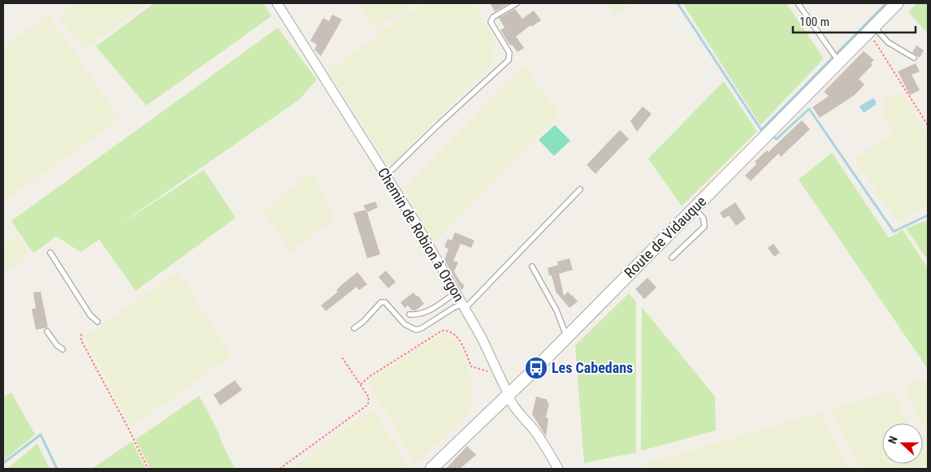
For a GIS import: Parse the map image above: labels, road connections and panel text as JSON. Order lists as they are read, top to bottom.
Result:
{
  "streets": {
    "street": ["Chemin de Robion à Orgon", "Route de Vidauque"]
  },
  "crossings": [
    ["Chemin de Robion à Orgon", "Route de Vidauque"]
  ],
  "places": {
    "bus stop": ["Les Cabedans"]
  },
  "scale_bar": "100 m",
  "north": "left"
}
